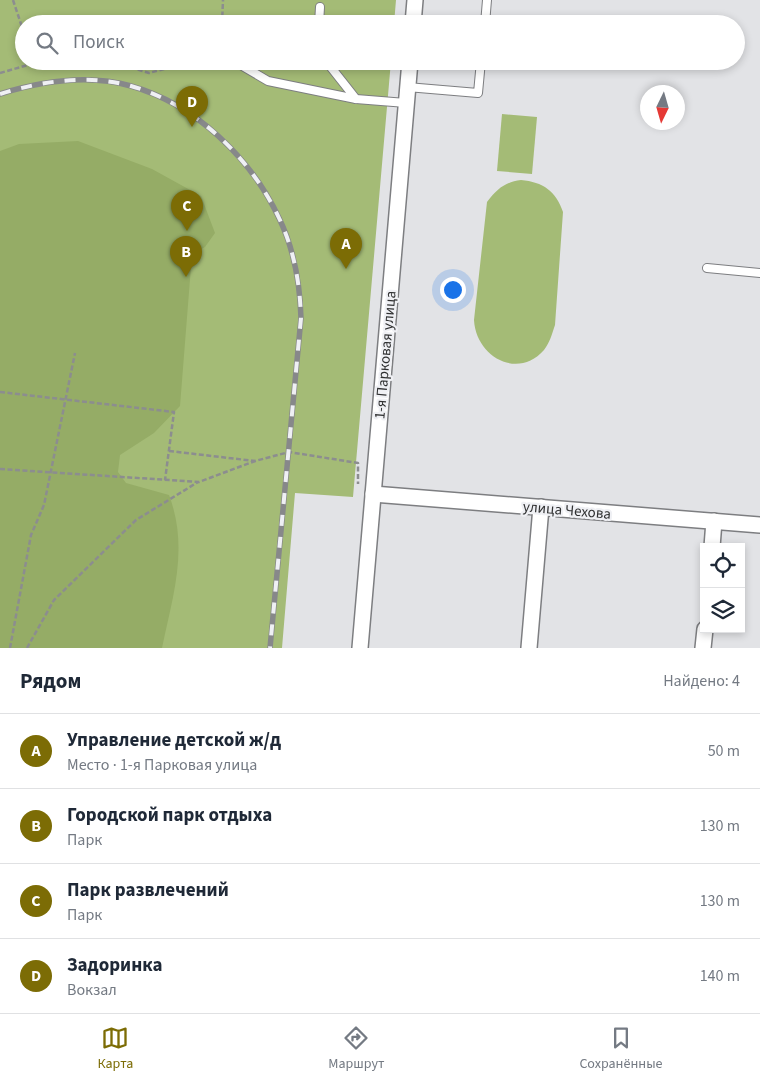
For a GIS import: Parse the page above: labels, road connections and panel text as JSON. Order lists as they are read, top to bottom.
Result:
{
  "streets": {
    "street": ["1-я Парковая улица", "улица Чехова"]
  },
  "crossings": [
    ["1-я Парковая улица", "улица Чехова"]
  ],
  "north": "bottom",
  "page": {
    "search": "Поиск",
    "pins": [
      "D",
      "C",
      "A",
      "B"
    ],
    "heading": ["Рядом", "Найдено: 4"],
    "list": [
      {
        "mark": "A",
        "name": "Управление детской ж/д",
        "note": "Место · 1-я Парковая улица",
        "value": "50 m"
      },
      {
        "mark": "B",
        "name": "Городской парк отдыха",
        "note": "Парк",
        "value": "130 m"
      },
      {
        "mark": "C",
        "name": "Парк развлечений",
        "note": "Парк",
        "value": "130 m"
      },
      {
        "mark": "D",
        "name": "Задоринка",
        "note": "Вокзал",
        "value": "140 m"
      }
    ],
    "nav": ["Карта", "Маршрут", "Сохранённые"]
  }
}
